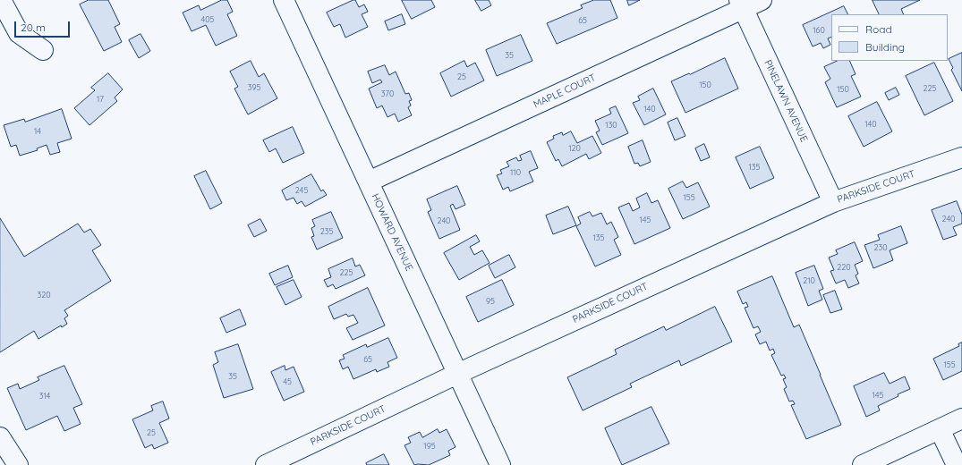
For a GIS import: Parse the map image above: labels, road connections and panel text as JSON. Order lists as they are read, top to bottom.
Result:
{
  "streets": {
    "street": [
      "MAPLE COURT",
      "PINELAWN AVENUE",
      "PARKSIDE COURT",
      "HOWARD AVENUE"
    ]
  },
  "crossings": [
    ["MAPLE COURT", "PINELAWN AVENUE"],
    ["MAPLE COURT", "HOWARD AVENUE"],
    ["PINELAWN AVENUE", "PARKSIDE COURT"],
    ["PARKSIDE COURT", "HOWARD AVENUE"]
  ],
  "house_numbers": [
    "405",
    "65",
    "160",
    "35",
    "25",
    "150",
    "395",
    "225",
    "150",
    "370",
    "17",
    "140",
    "140",
    "130",
    "14",
    "120",
    "135",
    "110",
    "245",
    "155",
    "240",
    "145",
    "240",
    "235",
    "135",
    "230",
    "220",
    "225",
    "210",
    "320",
    "95",
    "65",
    "155",
    "35",
    "45",
    "145",
    "314",
    "25",
    "195"
  ],
  "legend": ["Road", "Building"],
  "scale_bar": "20 m"
}
